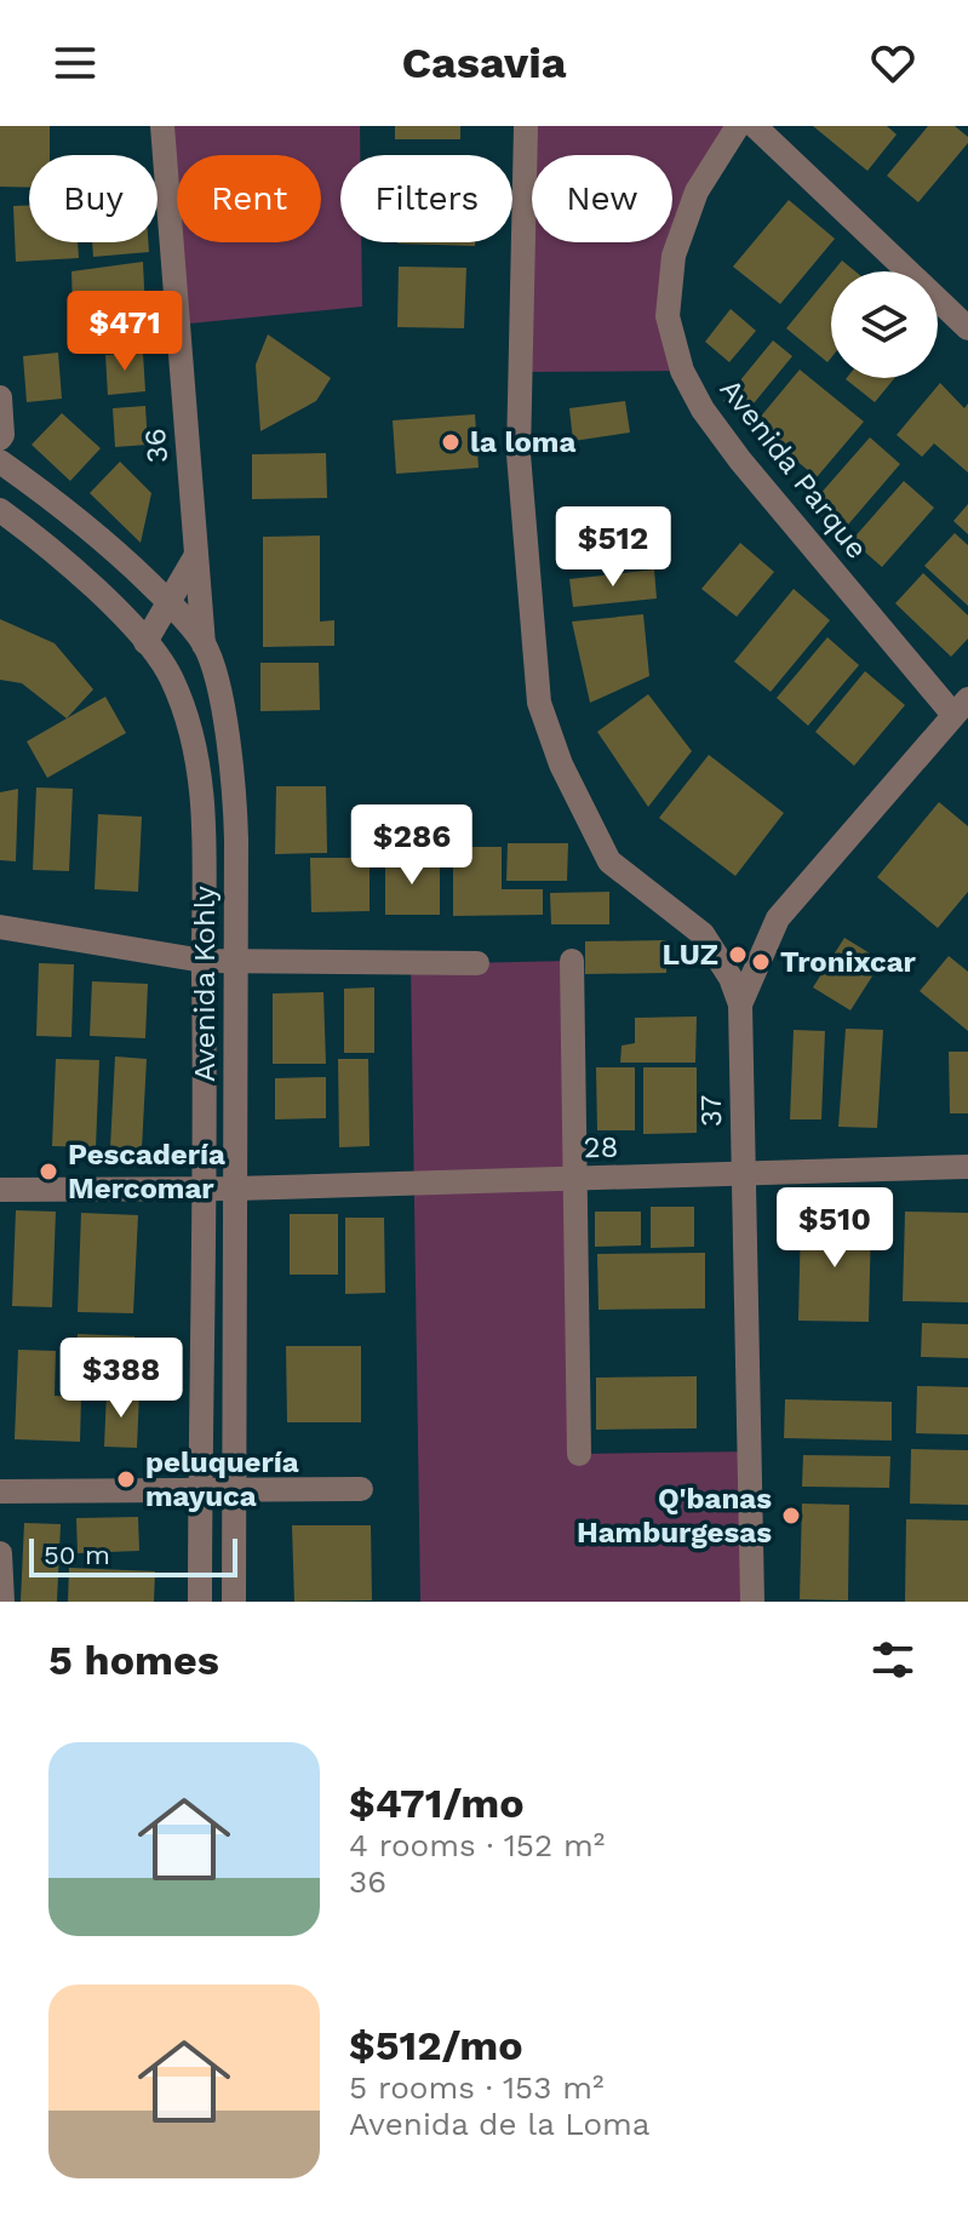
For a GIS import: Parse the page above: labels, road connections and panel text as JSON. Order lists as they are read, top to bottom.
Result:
{
  "streets": {
    "street": [
      "36",
      "Avenida Parque",
      "Avenida Kohly",
      "37",
      "28"
    ]
  },
  "crossings": [
    ["36", "Avenida Kohly"],
    ["Avenida Parque", "37"],
    ["Avenida Kohly", "28"],
    ["37", "28"]
  ],
  "places": [
    "la loma",
    "LUZ",
    "Tronixcar",
    "Pescadería Mercomar",
    "peluquería mayuca",
    "Q'banas Hamburgesas"
  ],
  "scale_bar": "50 m",
  "page": {
    "header": "Casavia",
    "chip": [
      "Buy",
      "Rent",
      "Filters",
      "New"
    ],
    "price": [
      "$471",
      "$512",
      "$286",
      "$510",
      "$388"
    ],
    "scale": "50 m",
    "heading": "5 homes",
    "list": [
      {
        "name": "$471/mo",
        "note": "4 rooms · 152 m² · 36"
      },
      {
        "name": "$512/mo",
        "note": "5 rooms · 153 m² · Avenida de la Loma"
      }
    ]
  }
}
